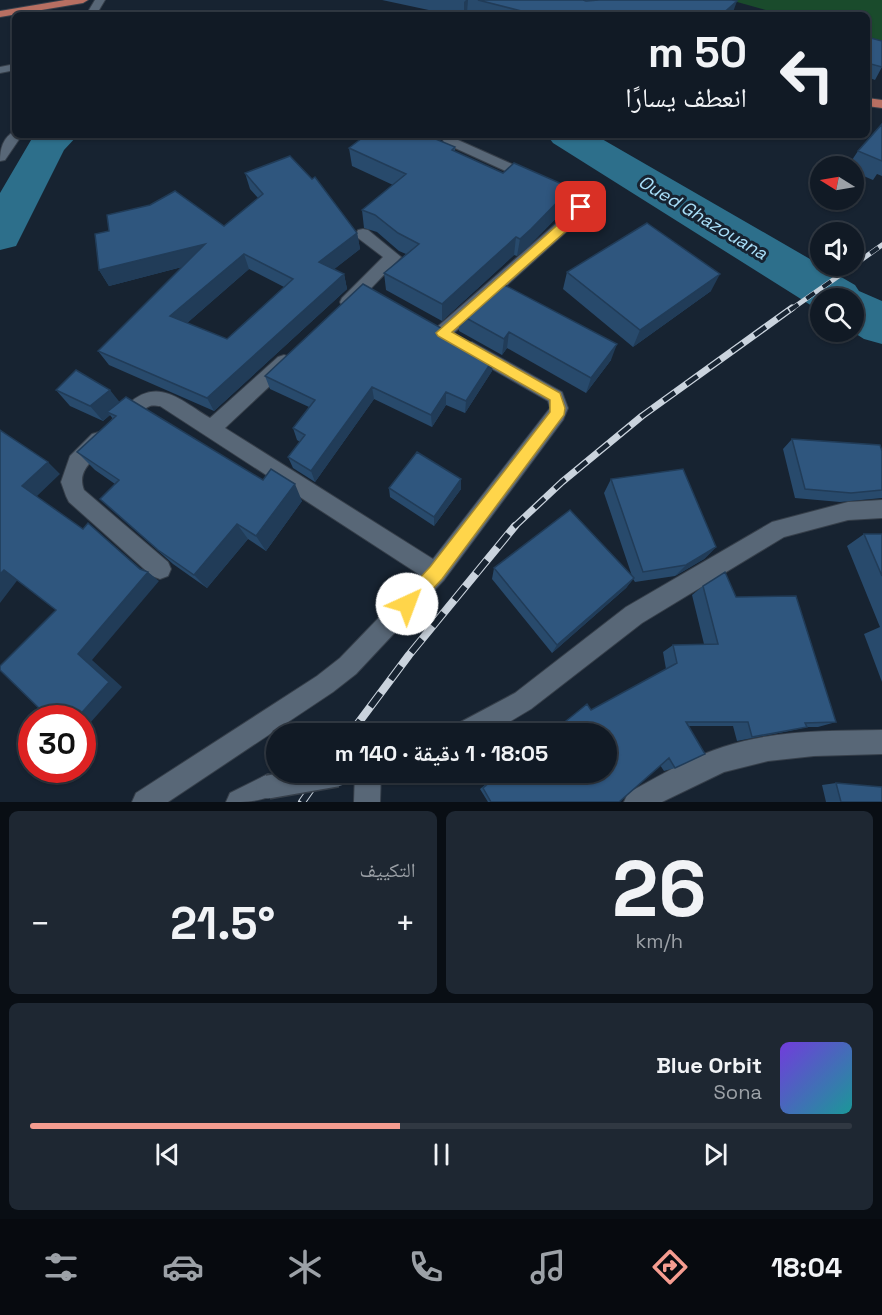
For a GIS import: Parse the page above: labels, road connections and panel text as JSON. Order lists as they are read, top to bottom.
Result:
{
  "water": ["Oued Ghazouana"],
  "north": "left",
  "page": {
    "turn": ["50 m", "انعطف يسارًا"],
    "limit": "30",
    "trip": "18:05 · 1 دقيقة · 140 m",
    "tile": [
      ["26", "km/h"],
      "التكييف"
    ],
    "heat": ["−", "21.5°", "+"],
    "song": ["Blue Orbit", "Sona"],
    "tabs": "18:04"
  }
}
